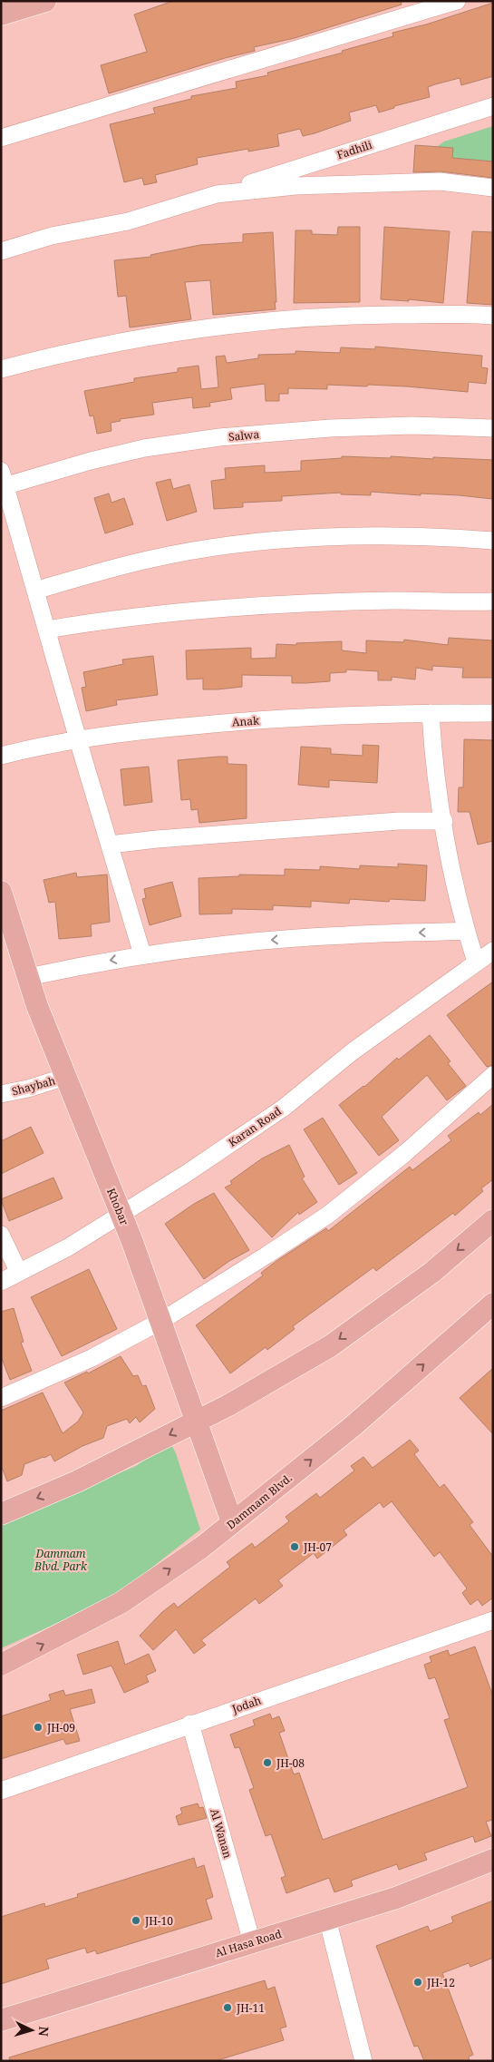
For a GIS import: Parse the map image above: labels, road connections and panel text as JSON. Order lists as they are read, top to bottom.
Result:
{
  "streets": {
    "main road": ["Khobar", "Dammam Blvd.", "Al Hasa Road"],
    "street": [
      "Fadhili",
      "Salwa",
      "Anak",
      "Shaybah",
      "Karan Road",
      "Jodah",
      "Al Wanan"
    ]
  },
  "crossings": [
    ["Shaybah", "Khobar"],
    ["Karan Road", "Khobar"],
    ["Khobar", "Dammam Blvd."],
    ["Jodah", "Al Wanan"],
    ["Al Wanan", "Al Hasa Road"]
  ],
  "parks": ["Dammam Blvd. Park"],
  "places": [
    "JH-07",
    "JH-09",
    "JH-08",
    "JH-10",
    "JH-12",
    "JH-11"
  ],
  "north": "right"
}
